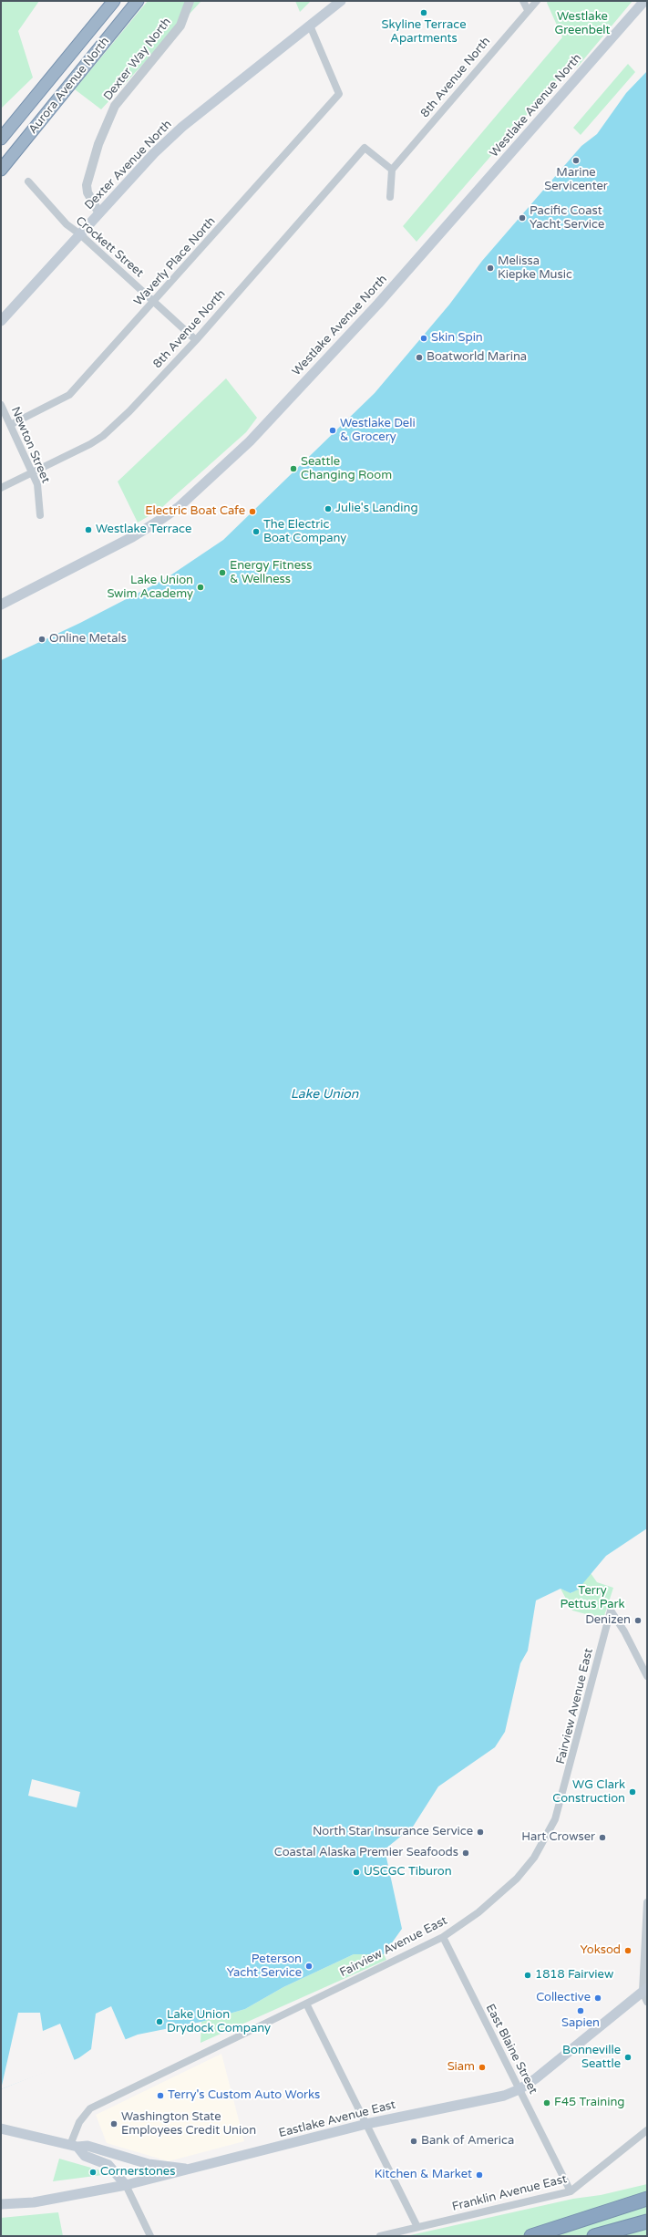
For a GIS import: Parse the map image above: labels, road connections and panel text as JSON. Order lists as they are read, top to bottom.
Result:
{
  "streets": {
    "highway": ["Aurora Avenue North"],
    "main road": ["Westlake Avenue North", "Dexter Avenue North", "Eastlake Avenue East"],
    "street": [
      "Dexter Way North",
      "8th Avenue North",
      "Crockett Street",
      "Waverly Place North",
      "Newton Street",
      "Fairview Avenue East",
      "East Blaine Street",
      "Franklin Avenue East"
    ]
  },
  "crossings": [
    ["Dexter Way North", "Dexter Avenue North"],
    ["8th Avenue North", "Crockett Street"],
    ["8th Avenue North", "Newton Street"],
    ["Dexter Avenue North", "Crockett Street"],
    ["Dexter Avenue North", "Waverly Place North"],
    ["Crockett Street", "Waverly Place North"],
    ["Waverly Place North", "Newton Street"],
    ["Fairview Avenue East", "East Blaine Street"],
    ["East Blaine Street", "Eastlake Avenue East"],
    ["East Blaine Street", "Franklin Avenue East"]
  ],
  "water": ["Lake Union"],
  "parks": ["Westlake Greenbelt", "Terry Pettus Park"],
  "places": [
    "Skyline Terrace Apartments",
    "Marine Servicenter",
    "Pacific Coast Yacht Service",
    "Melissa Kiepke Music",
    "Skin Spin",
    "Boatworld Marina",
    "Westlake Deli & Grocery",
    "Seattle Changing Room",
    "Julie's Landing",
    "Electric Boat Cafe",
    "Westlake Terrace",
    "The Electric Boat Company",
    "Energy Fitness & Wellness",
    "Lake Union Swim Academy",
    "Online Metals",
    "Denizen",
    "WG Clark Construction",
    "North Star Insurance Service",
    "Hart Crowser",
    "Coastal Alaska Premier Seafoods",
    "USCGC Tiburon",
    "Yoksod",
    "Peterson Yacht Service",
    "1818 Fairview",
    "Collective",
    "Sapien",
    "Lake Union Drydock Company",
    "Bonneville Seattle",
    "Siam",
    "Terry's Custom Auto Works",
    "F45 Training",
    "Washington State Employees Credit Union",
    "Bank of America",
    "Cornerstones",
    "Kitchen & Market"
  ]
}
